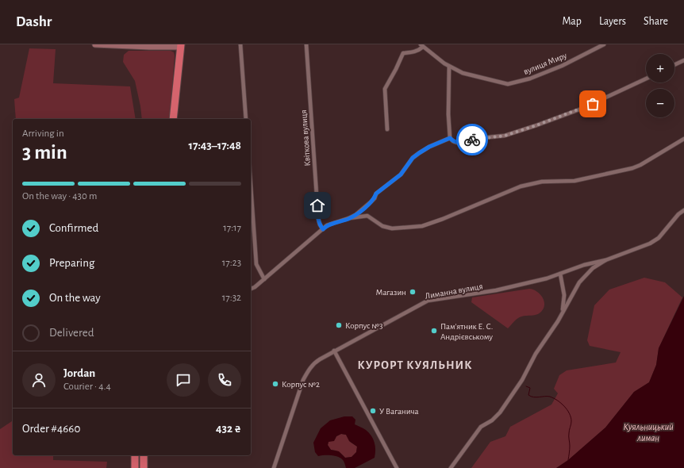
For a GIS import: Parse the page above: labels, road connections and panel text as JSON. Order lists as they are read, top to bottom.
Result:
{
  "streets": {
    "street": ["вулиця Миру", "Квіткова вулиця", "Лиманна вулиця"]
  },
  "districts": ["КУРОРТ КУЯЛЬНИК"],
  "water": ["Куяльницький лиман"],
  "places": [
    "Магазин",
    "Корпус №3",
    "Пам'ятник Е. С. Андрієвському",
    "Корпус №2",
    "У Ваганича"
  ],
  "page": {
    "header": "Dashr",
    "nav": ["Map", "Layers", "Share"],
    "map_buttons": ["+", "−"],
    "heading": ["3 min", "Arriving in", "17:43–17:48"],
    "panel": [
      "Jordan",
      "Courier · 4.4",
      "Order #4660",
      "432 ₴"
    ],
    "bar": "On the way · 430 m",
    "list": [
      ["Confirmed", "17:17"],
      ["Preparing", "17:23"],
      ["On the way", "17:32"],
      "Delivered"
    ]
  }
}
